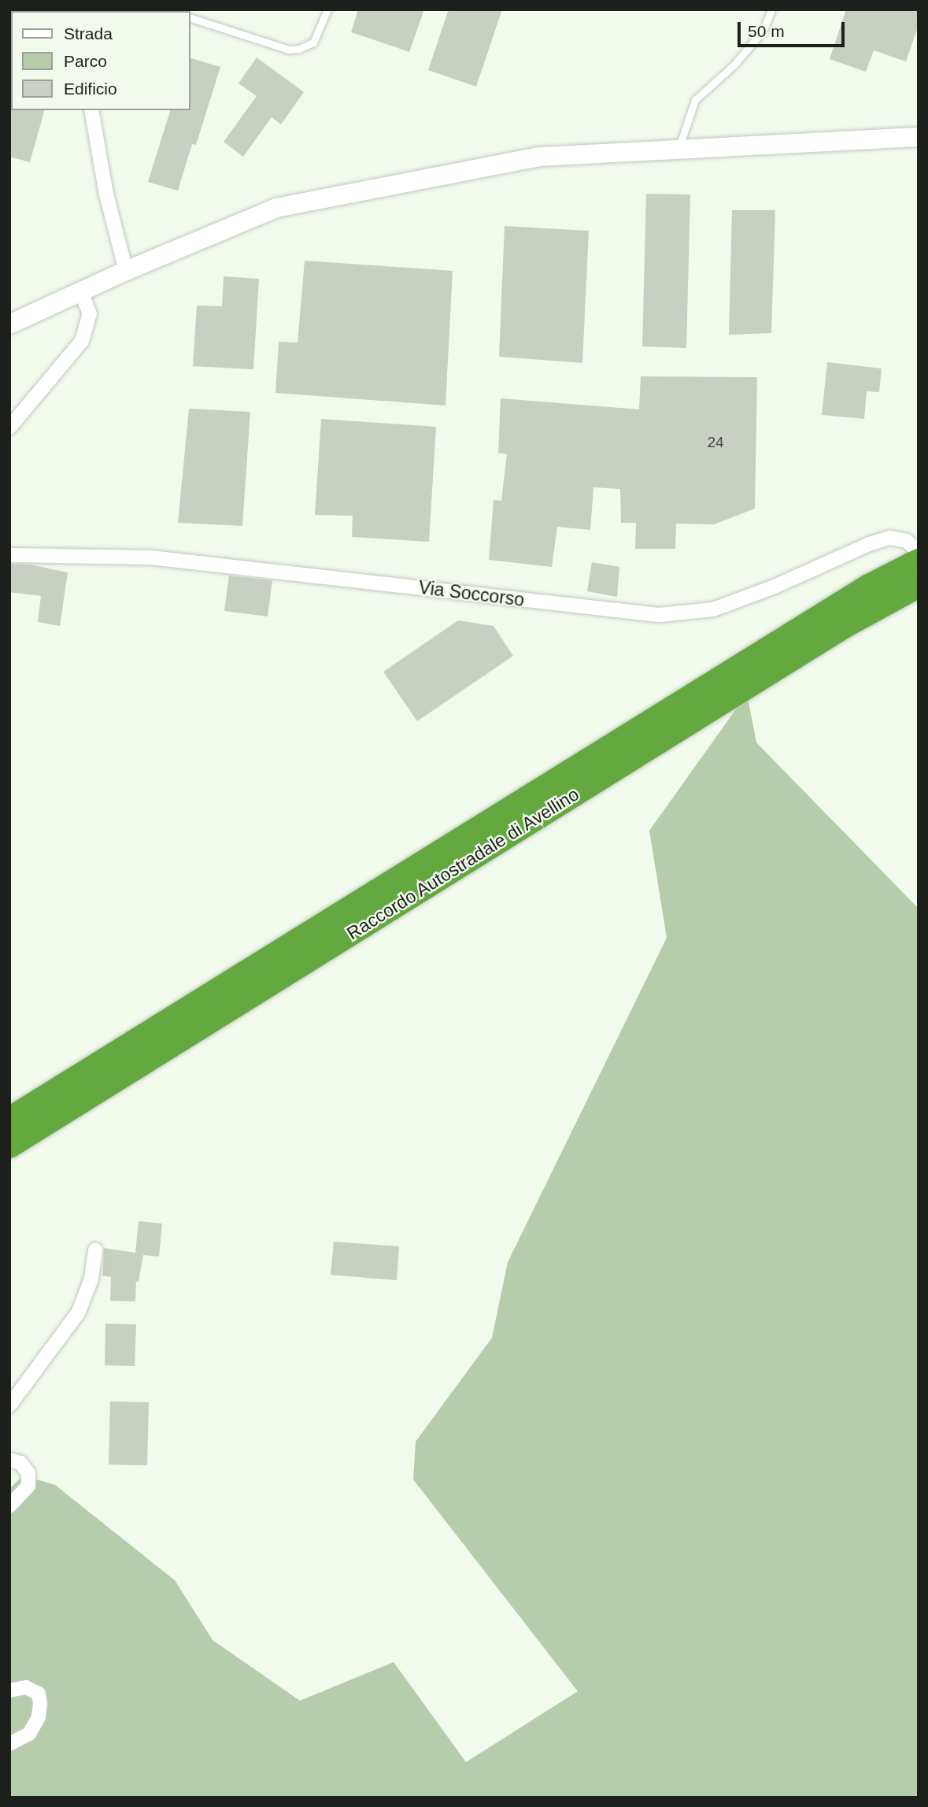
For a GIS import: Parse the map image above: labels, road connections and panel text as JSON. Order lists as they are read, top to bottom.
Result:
{
  "streets": {
    "highway": ["Raccordo Autostradale di Avellino"],
    "street": ["Via Soccorso"]
  },
  "crossings": [
    ["Via Soccorso", "Raccordo Autostradale di Avellino"]
  ],
  "house_numbers": ["24"],
  "legend": ["Strada", "Parco", "Edificio"],
  "scale_bar": "50 m"
}
